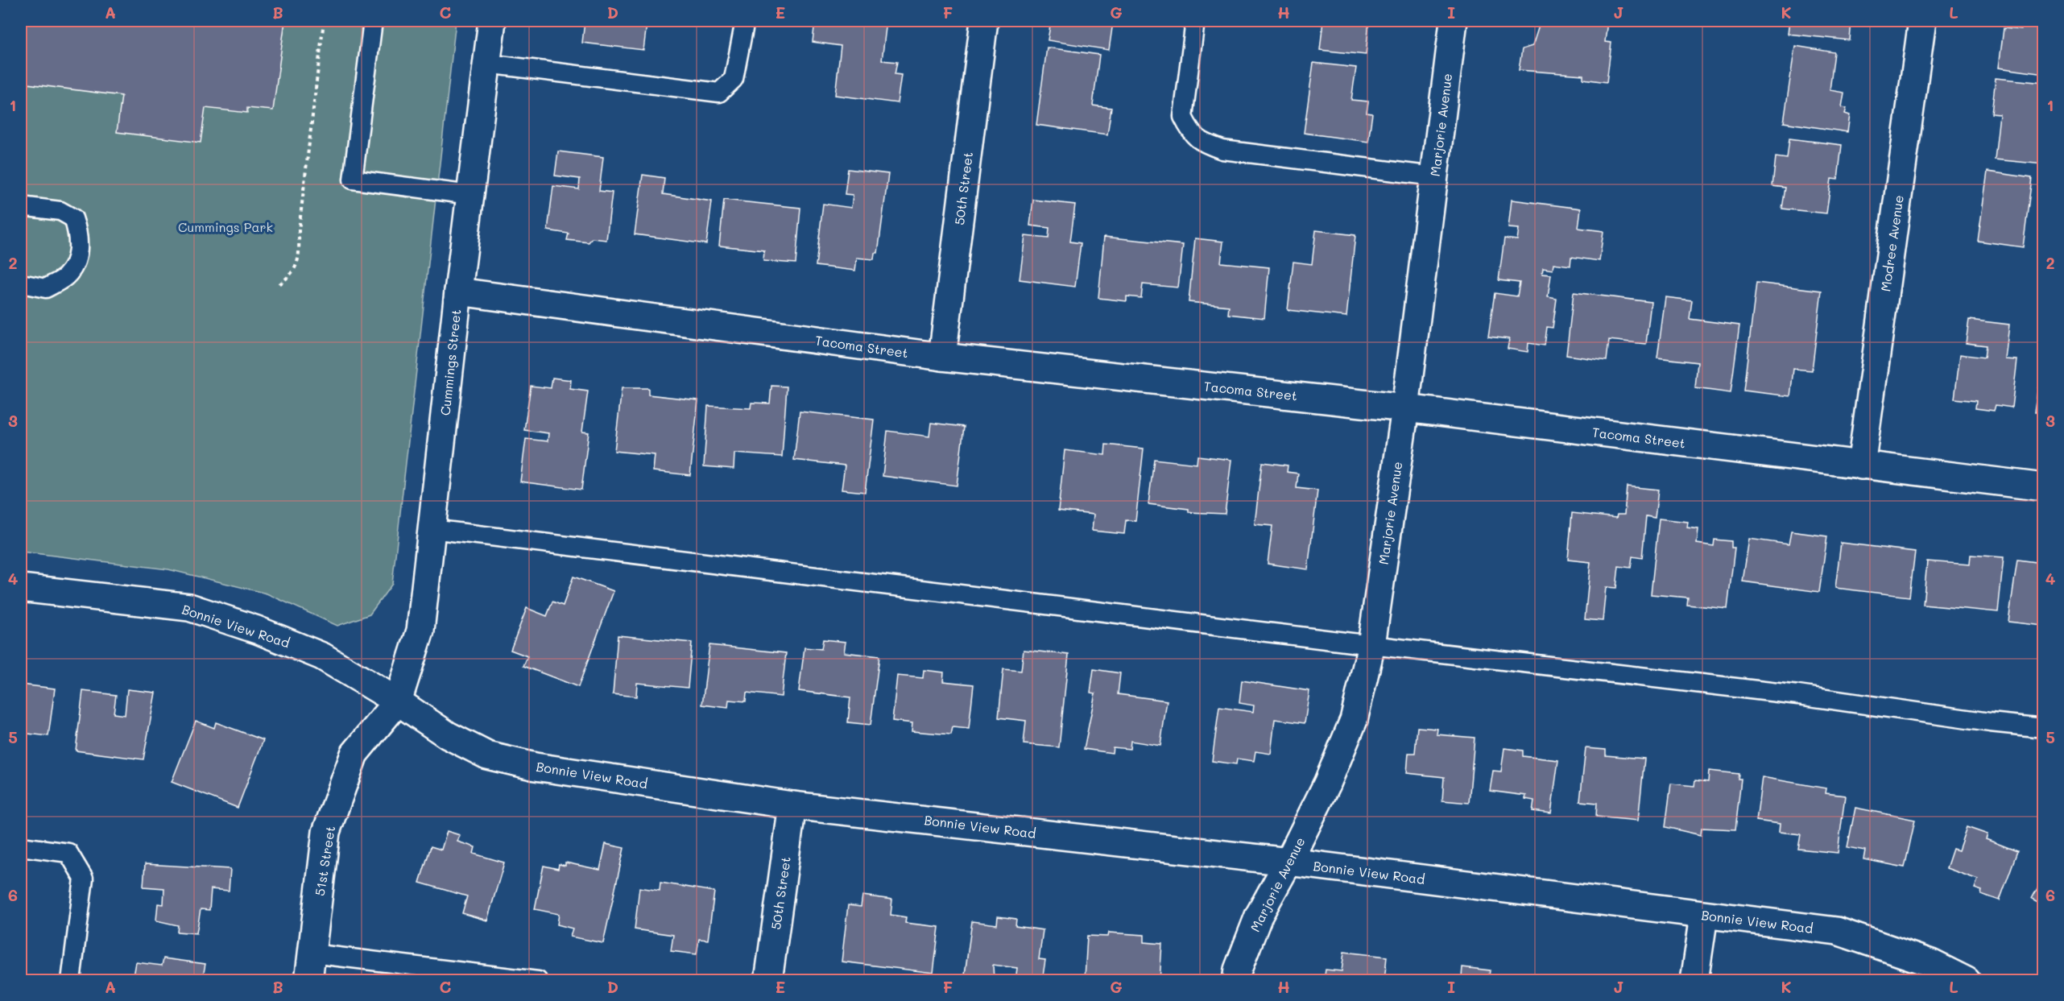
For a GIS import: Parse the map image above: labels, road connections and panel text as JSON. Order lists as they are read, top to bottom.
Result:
{
  "streets": {
    "street": [
      "Marjorie Avenue",
      "50th Street",
      "Modree Avenue",
      "Tacoma Street",
      "Cummings Street",
      "Bonnie View Road",
      "51st Street"
    ]
  },
  "crossings": [
    ["Marjorie Avenue", "Tacoma Street"],
    ["Marjorie Avenue", "Bonnie View Road"],
    ["50th Street", "Tacoma Street"],
    ["50th Street", "Bonnie View Road"],
    ["Modree Avenue", "Tacoma Street"],
    ["Tacoma Street", "Cummings Street"],
    ["Cummings Street", "Bonnie View Road"],
    ["Cummings Street", "51st Street"],
    ["Bonnie View Road", "51st Street"]
  ],
  "parks": ["Cummings Park"],
  "grid": {
    "columns": [
      "A",
      "B",
      "C",
      "D",
      "E",
      "F",
      "G",
      "H",
      "I",
      "J",
      "K",
      "L"
    ],
    "rows": [
      "1",
      "2",
      "3",
      "4",
      "5",
      "6"
    ]
  }
}
